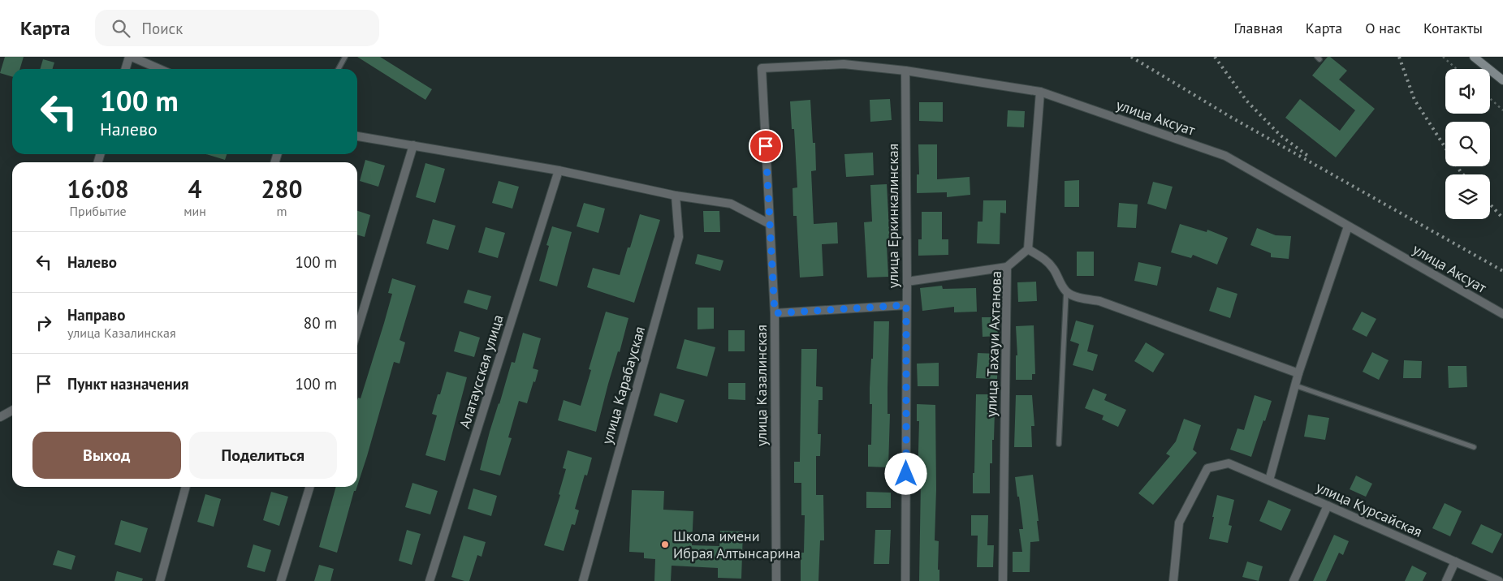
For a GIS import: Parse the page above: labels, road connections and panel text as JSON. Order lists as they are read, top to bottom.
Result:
{
  "streets": {
    "street": [
      "улица Аксуат",
      "улица Еркинкалинская",
      "улица Тахауи Ахтанова",
      "Алатаусская улица",
      "улица Карабауская",
      "улица Казалинская",
      "улица Курсайская"
    ]
  },
  "crossings": [
    ["улица Аксуат", "улица Еркинкалинская"],
    ["улица Аксуат", "улица Казалинская"]
  ],
  "places": ["Школа имени Ибрая Алтынсарина"],
  "page": {
    "header": "Карта",
    "search": "Поиск",
    "nav": [
      "Главная",
      "Карта",
      "О нас",
      "Контакты"
    ],
    "turn": ["100 m", "Налево"],
    "eta": [
      "16:08",
      "Прибытие",
      "4",
      "мин",
      "280",
      "m"
    ],
    "list": [
      {
        "name": "Налево",
        "value": "100 m"
      },
      {
        "name": "Направо",
        "note": "улица Казалинская",
        "value": "80 m"
      },
      {
        "name": "Пункт назначения",
        "value": "100 m"
      }
    ],
    "buttons": ["Выход", "Поделиться"]
  }
}
